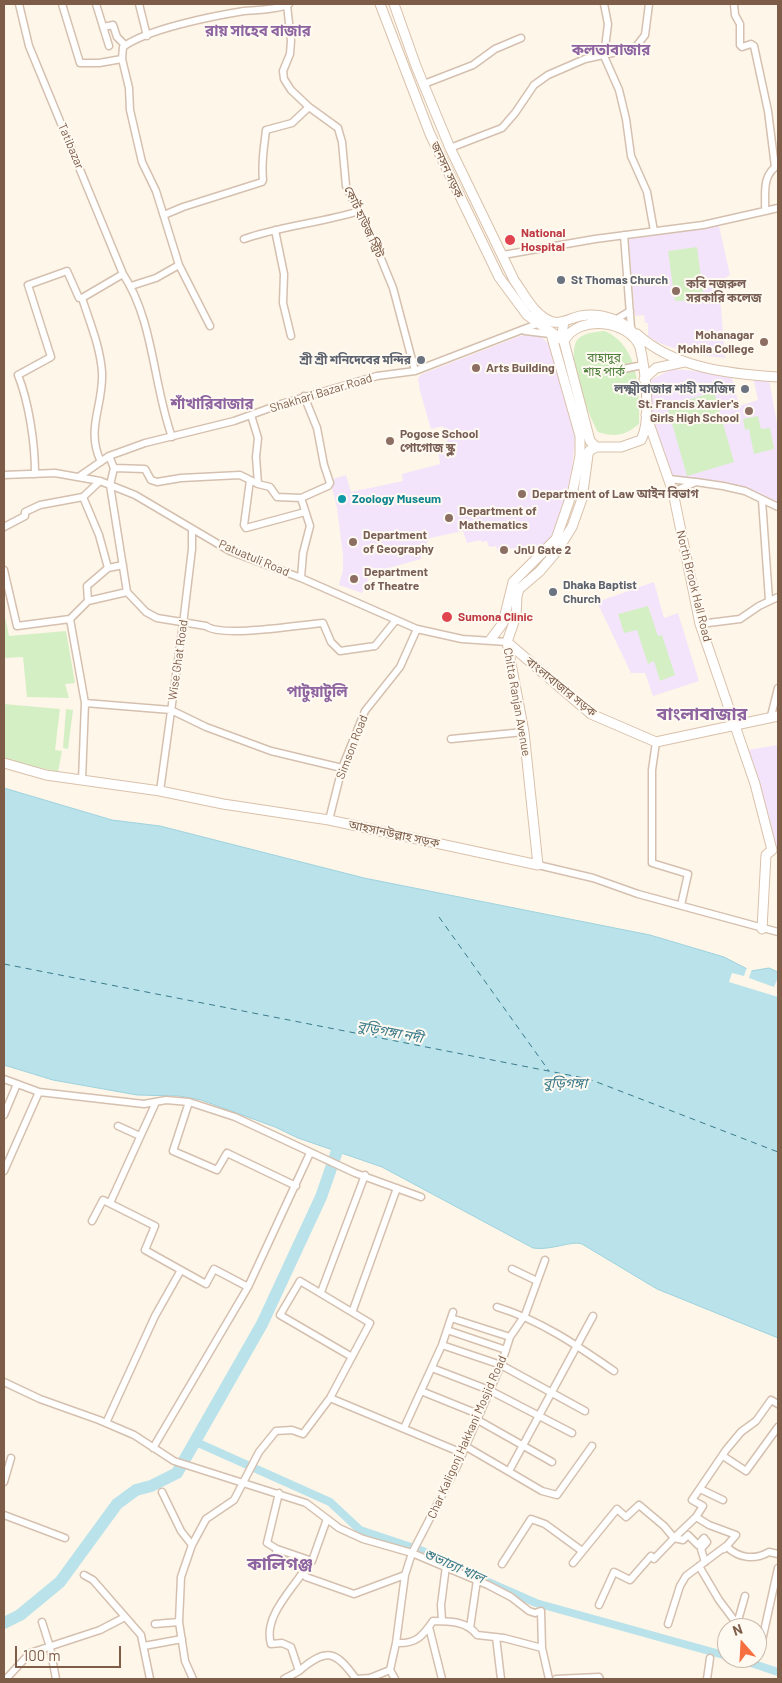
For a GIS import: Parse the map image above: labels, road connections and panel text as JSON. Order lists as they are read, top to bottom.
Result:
{
  "streets": {
    "main road": [
      "জনসন সড়ক",
      "North Brook Hall Road",
      "বাংলাবাজার সড়ক",
      "Chitta Ranjan Avenue",
      "আহসানউল্লাহ সড়ক"
    ],
    "street": [
      "Tatibazar",
      "কোর্ট হাউজ স্ট্রিট",
      "Shakhari Bazar Road",
      "Patuatuli Road",
      "Wise Ghat Road",
      "Simson Road",
      "Char Kaligonj Hakkani Mosjid Road"
    ]
  },
  "crossings": [
    ["Tatibazar", "Shakhari Bazar Road"],
    ["জনসন সড়ক", "Shakhari Bazar Road"],
    ["কোর্ট হাউজ স্ট্রিট", "Shakhari Bazar Road"],
    ["Shakhari Bazar Road", "Patuatuli Road"],
    ["Patuatuli Road", "Wise Ghat Road"],
    ["Patuatuli Road", "বাংলাবাজার সড়ক"],
    ["Patuatuli Road", "Chitta Ranjan Avenue"],
    ["Patuatuli Road", "Simson Road"],
    ["North Brook Hall Road", "আহসানউল্লাহ সড়ক"],
    ["Wise Ghat Road", "আহসানউল্লাহ সড়ক"],
    ["বাংলাবাজার সড়ক", "Chitta Ranjan Avenue"],
    ["Chitta Ranjan Avenue", "আহসানউল্লাহ সড়ক"],
    ["Simson Road", "আহসানউল্লাহ সড়ক"]
  ],
  "districts": [
    "রায় সাহেব বাজার",
    "কলতাবাজার",
    "শাঁখারিবাজার",
    "পাটুয়াটুলি",
    "বাংলাবাজার",
    "কালিগঞ্জ"
  ],
  "water": ["বুড়িগঙ্গা নদী", "বুড়িগঙ্গা", "শুভাঢ্যা খাল"],
  "parks": ["বাহাদুর শাহ পার্ক"],
  "places": [
    "National Hospital",
    "St Thomas Church",
    "কবি নজরুল সরকারি কলেজ",
    "Mohanagar Mohila College",
    "শ্রী শ্রী শনিদেবের মন্দির",
    "Arts Building",
    "লক্ষ্মীবাজার শাহী মসজিদ",
    "St. Francis Xavier's Girls High School",
    "Pogose School পোগোজ স্কুল",
    "Department of Law আইন বিভাগ",
    "Zoology Museum",
    "Department of Mathematics",
    "Department of Geography",
    "JnU Gate 2",
    "Department of Theatre",
    "Dhaka Baptist Church",
    "Sumona Clinic"
  ],
  "scale_bar": "100 m",
  "north": "top"
}
